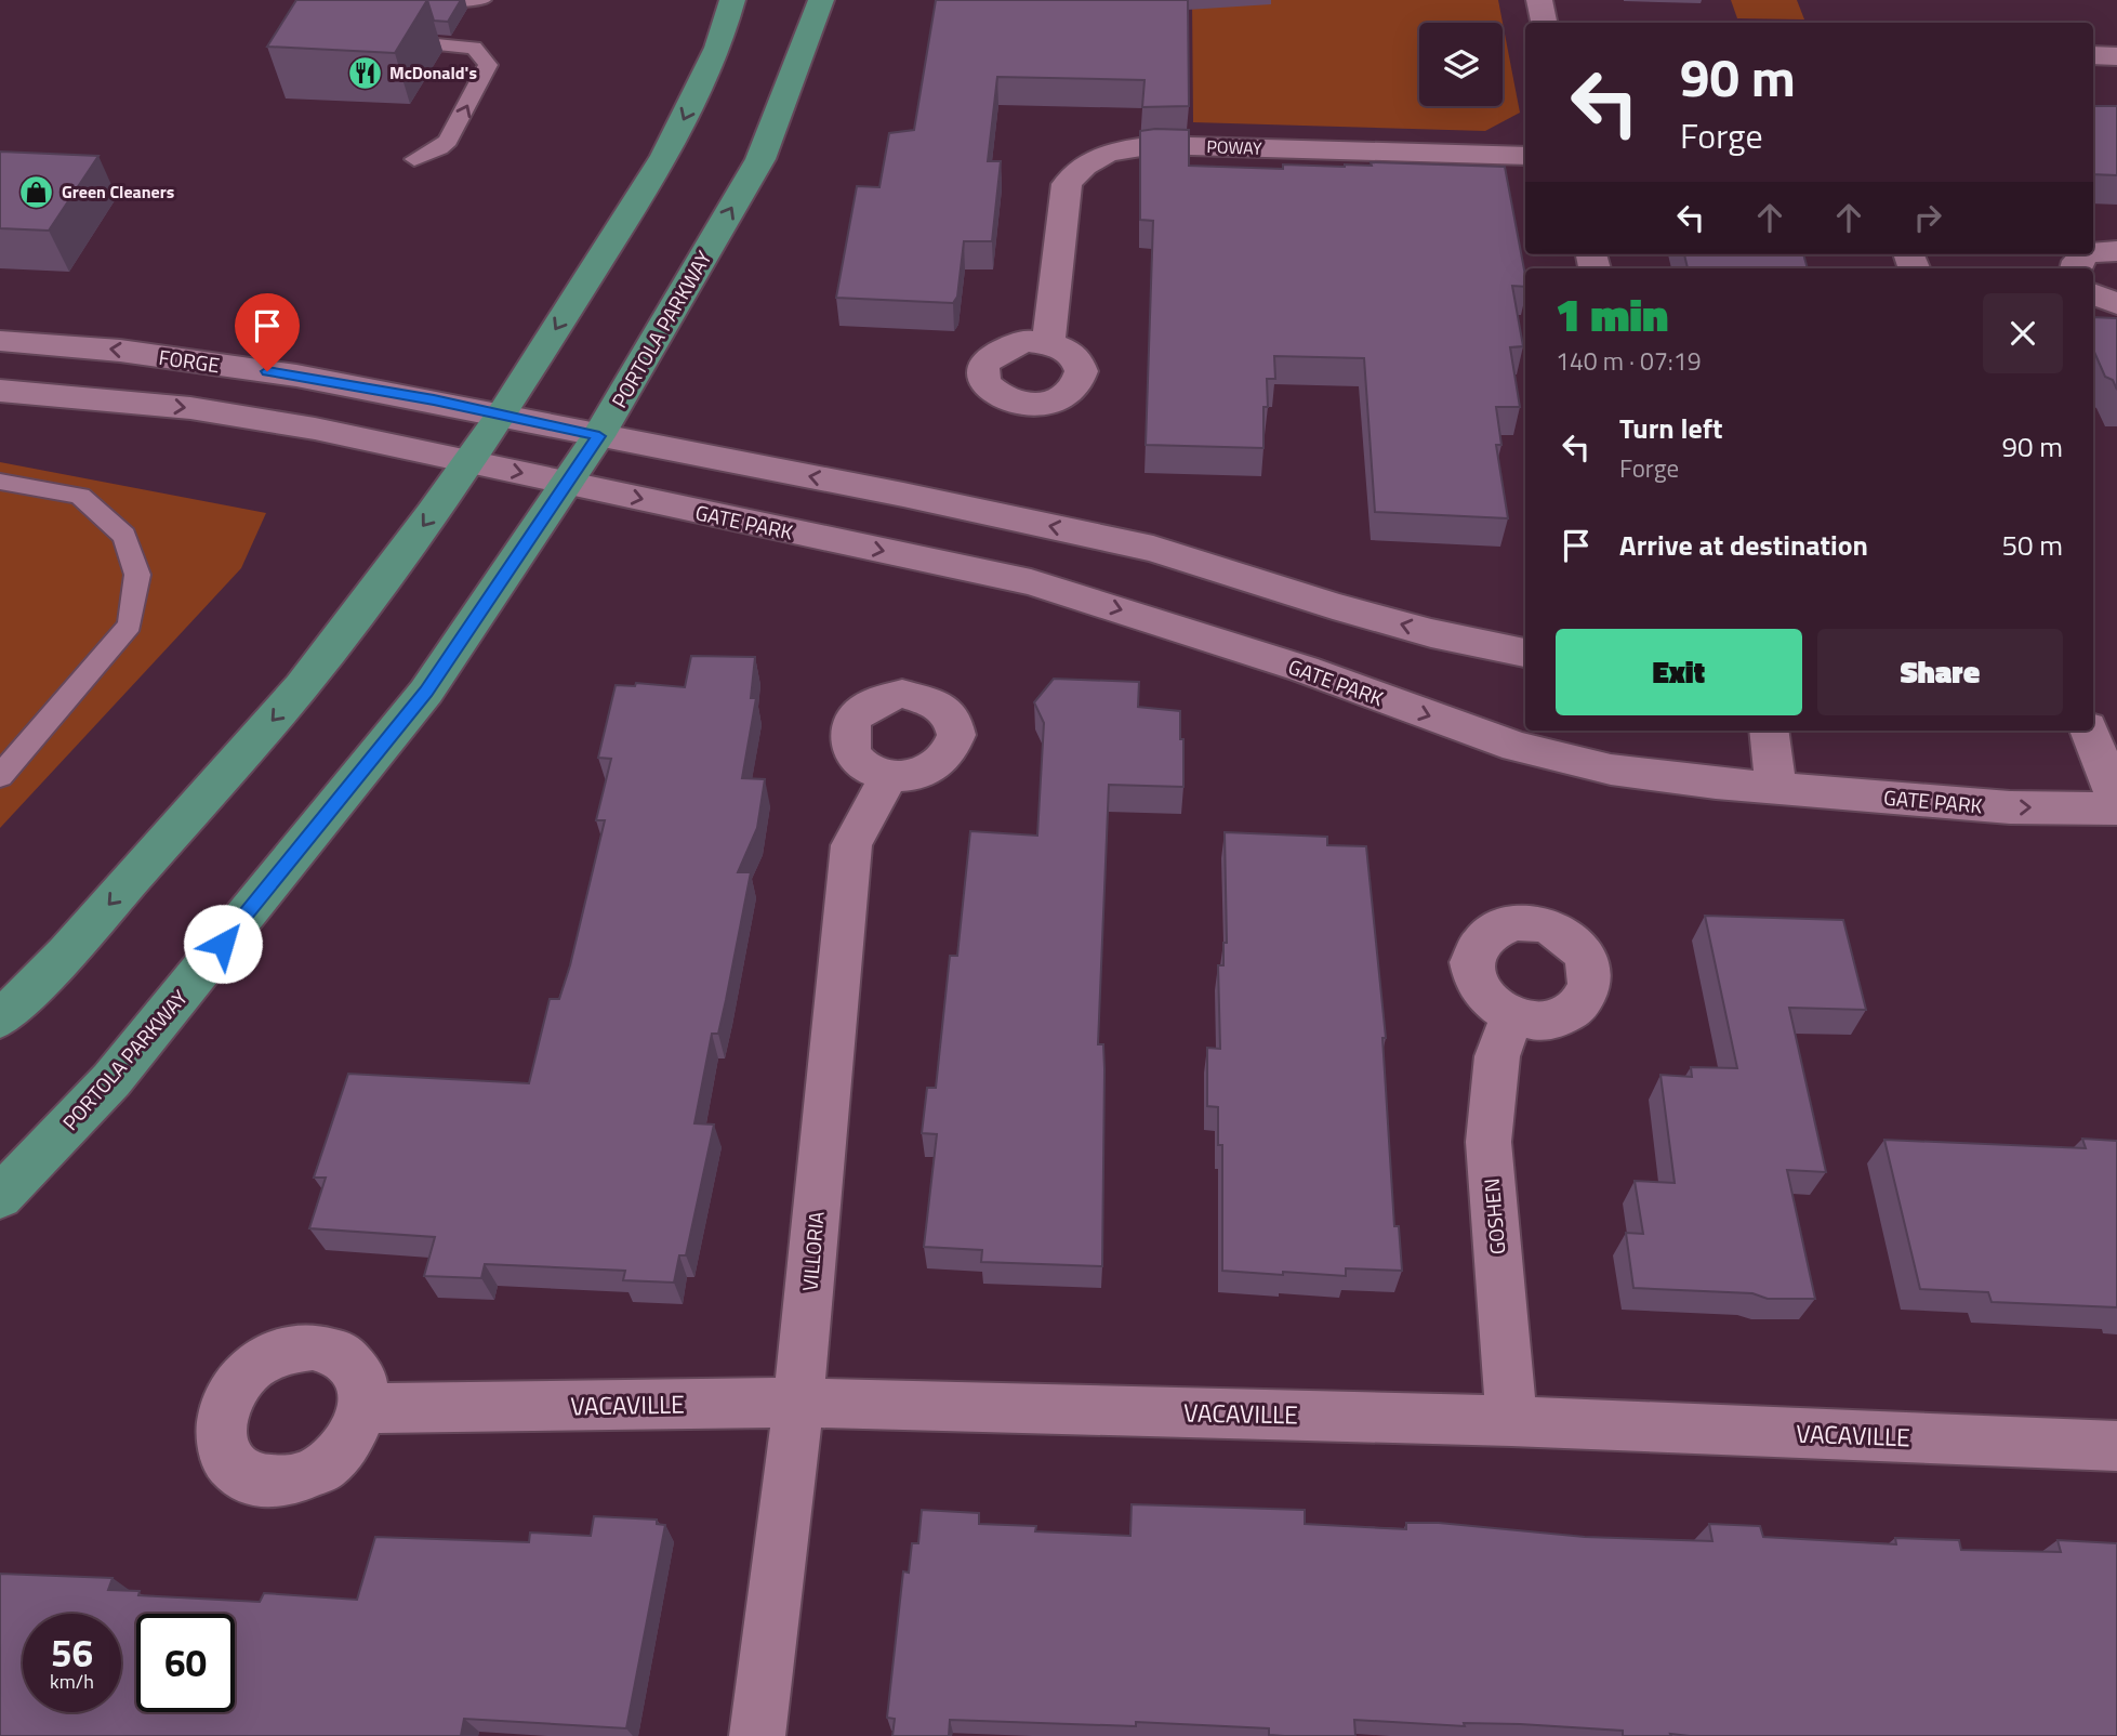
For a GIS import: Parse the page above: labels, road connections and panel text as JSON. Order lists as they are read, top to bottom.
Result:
{
  "streets": {
    "main road": ["PORTOLA PARKWAY"],
    "street": [
      "POWAY",
      "FORGE",
      "GATE PARK",
      "GOSHEN",
      "VILLORIA",
      "VACAVILLE"
    ]
  },
  "crossings": [
    ["PORTOLA PARKWAY", "FORGE"],
    ["PORTOLA PARKWAY", "GATE PARK"],
    ["GOSHEN", "VACAVILLE"],
    ["VILLORIA", "VACAVILLE"]
  ],
  "places": {
    "restaurant": ["McDonald's"],
    "shop": ["Green Cleaners"]
  },
  "page": {
    "turn": ["90 m", "Forge"],
    "heading": ["1 min", "140 m · 07:19"],
    "list": [
      {
        "name": "Turn left",
        "note": "Forge",
        "value": "90 m"
      },
      {
        "name": "Arrive at destination",
        "value": "50 m"
      }
    ],
    "buttons": ["Exit", "Share"],
    "speed": "56 km/h",
    "limit": "60"
  }
}
